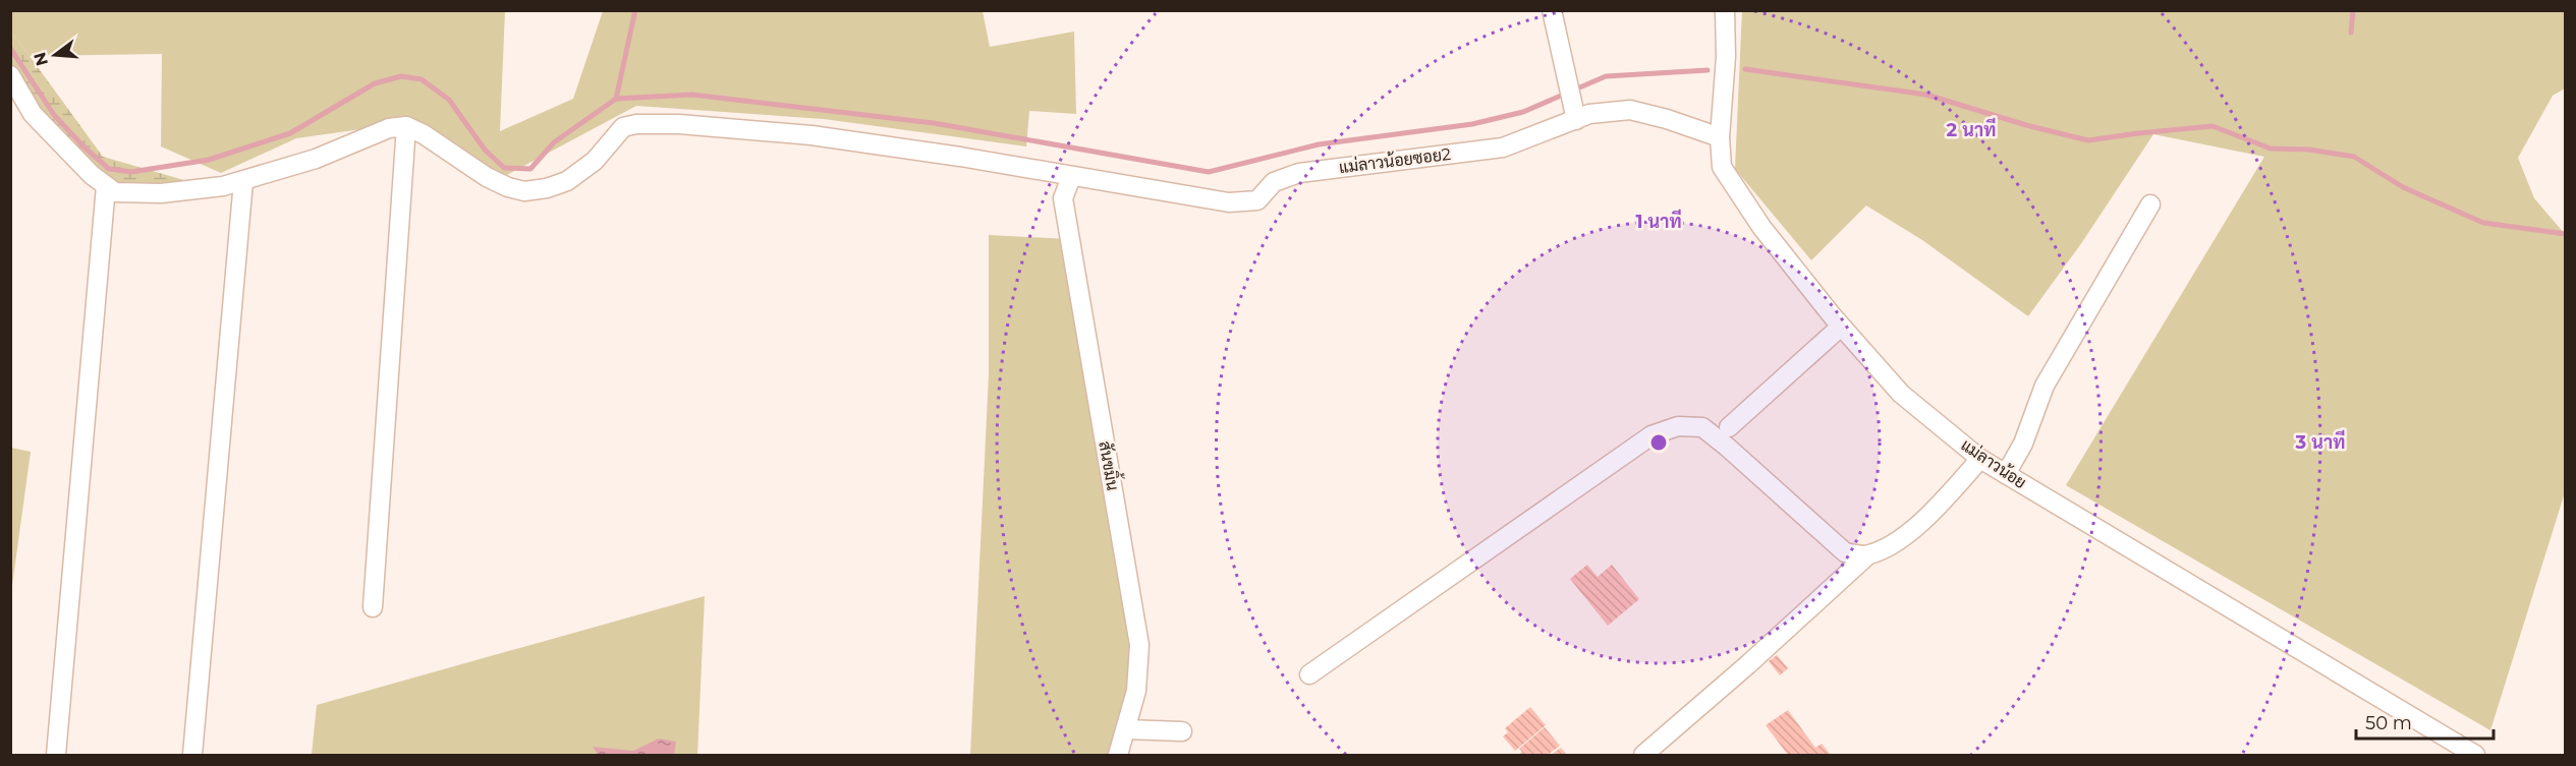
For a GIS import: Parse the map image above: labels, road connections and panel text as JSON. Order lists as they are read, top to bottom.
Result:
{
  "streets": {
    "street": ["แม่ลาวน้อยซอย2", "แม่ลาวน้อย", "สันขมิ้น"]
  },
  "crossings": [
    ["แม่ลาวน้อยซอย2", "แม่ลาวน้อย"],
    ["แม่ลาวน้อยซอย2", "สันขมิ้น"]
  ],
  "scale_bar": "50 m",
  "north": "left",
  "rings": ["2 นาที", "1 นาที", "3 นาที"]
}
